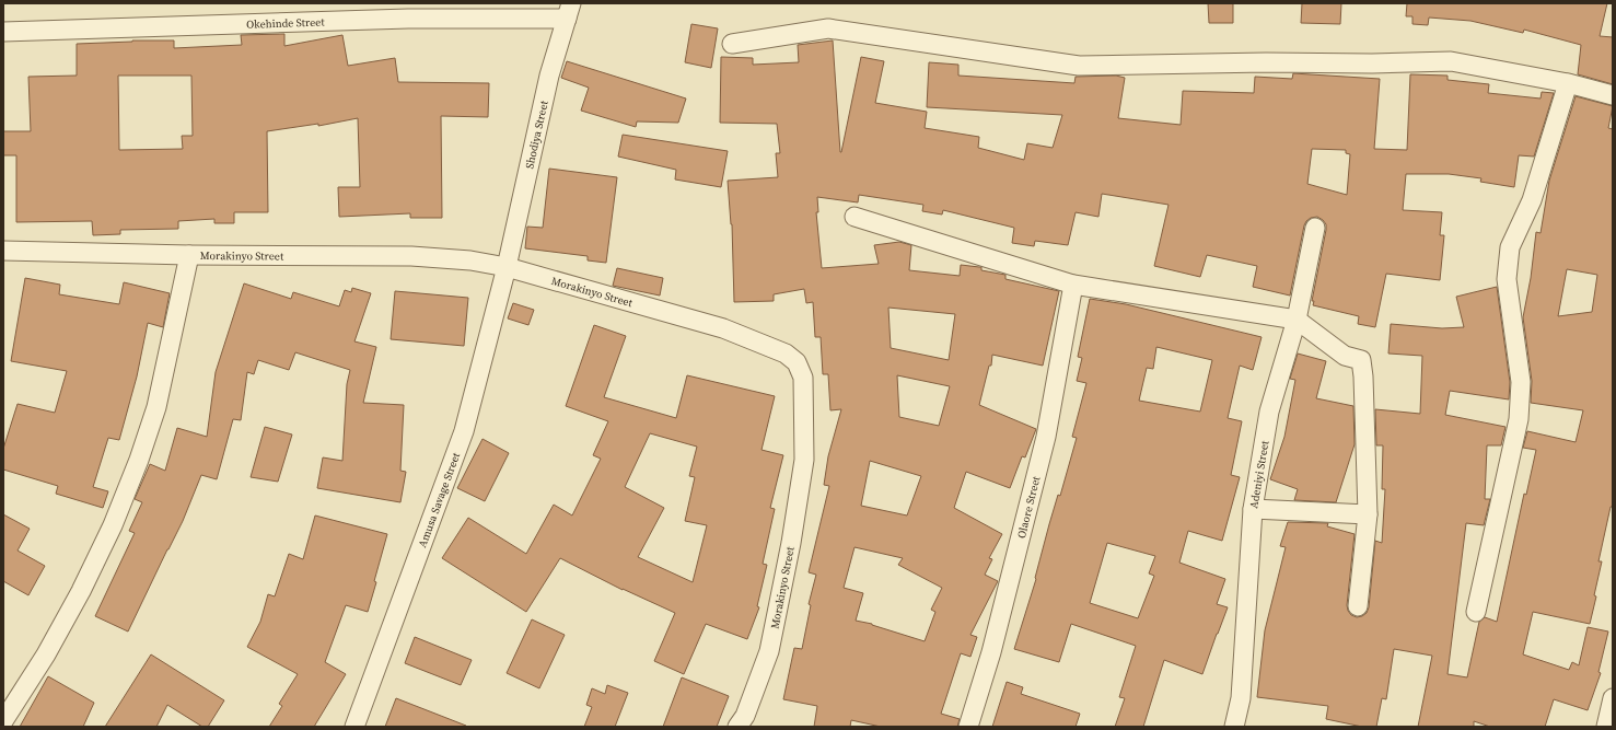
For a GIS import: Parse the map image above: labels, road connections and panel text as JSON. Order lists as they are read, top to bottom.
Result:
{
  "streets": {
    "street": [
      "Okehinde Street",
      "Shodiya Street",
      "Morakinyo Street",
      "Adeniyi Street",
      "Amusa Savage Street",
      "Olaore Street"
    ]
  },
  "crossings": [
    ["Okehinde Street", "Shodiya Street"],
    ["Shodiya Street", "Morakinyo Street"],
    ["Shodiya Street", "Amusa Savage Street"],
    ["Morakinyo Street", "Amusa Savage Street"]
  ]
}
